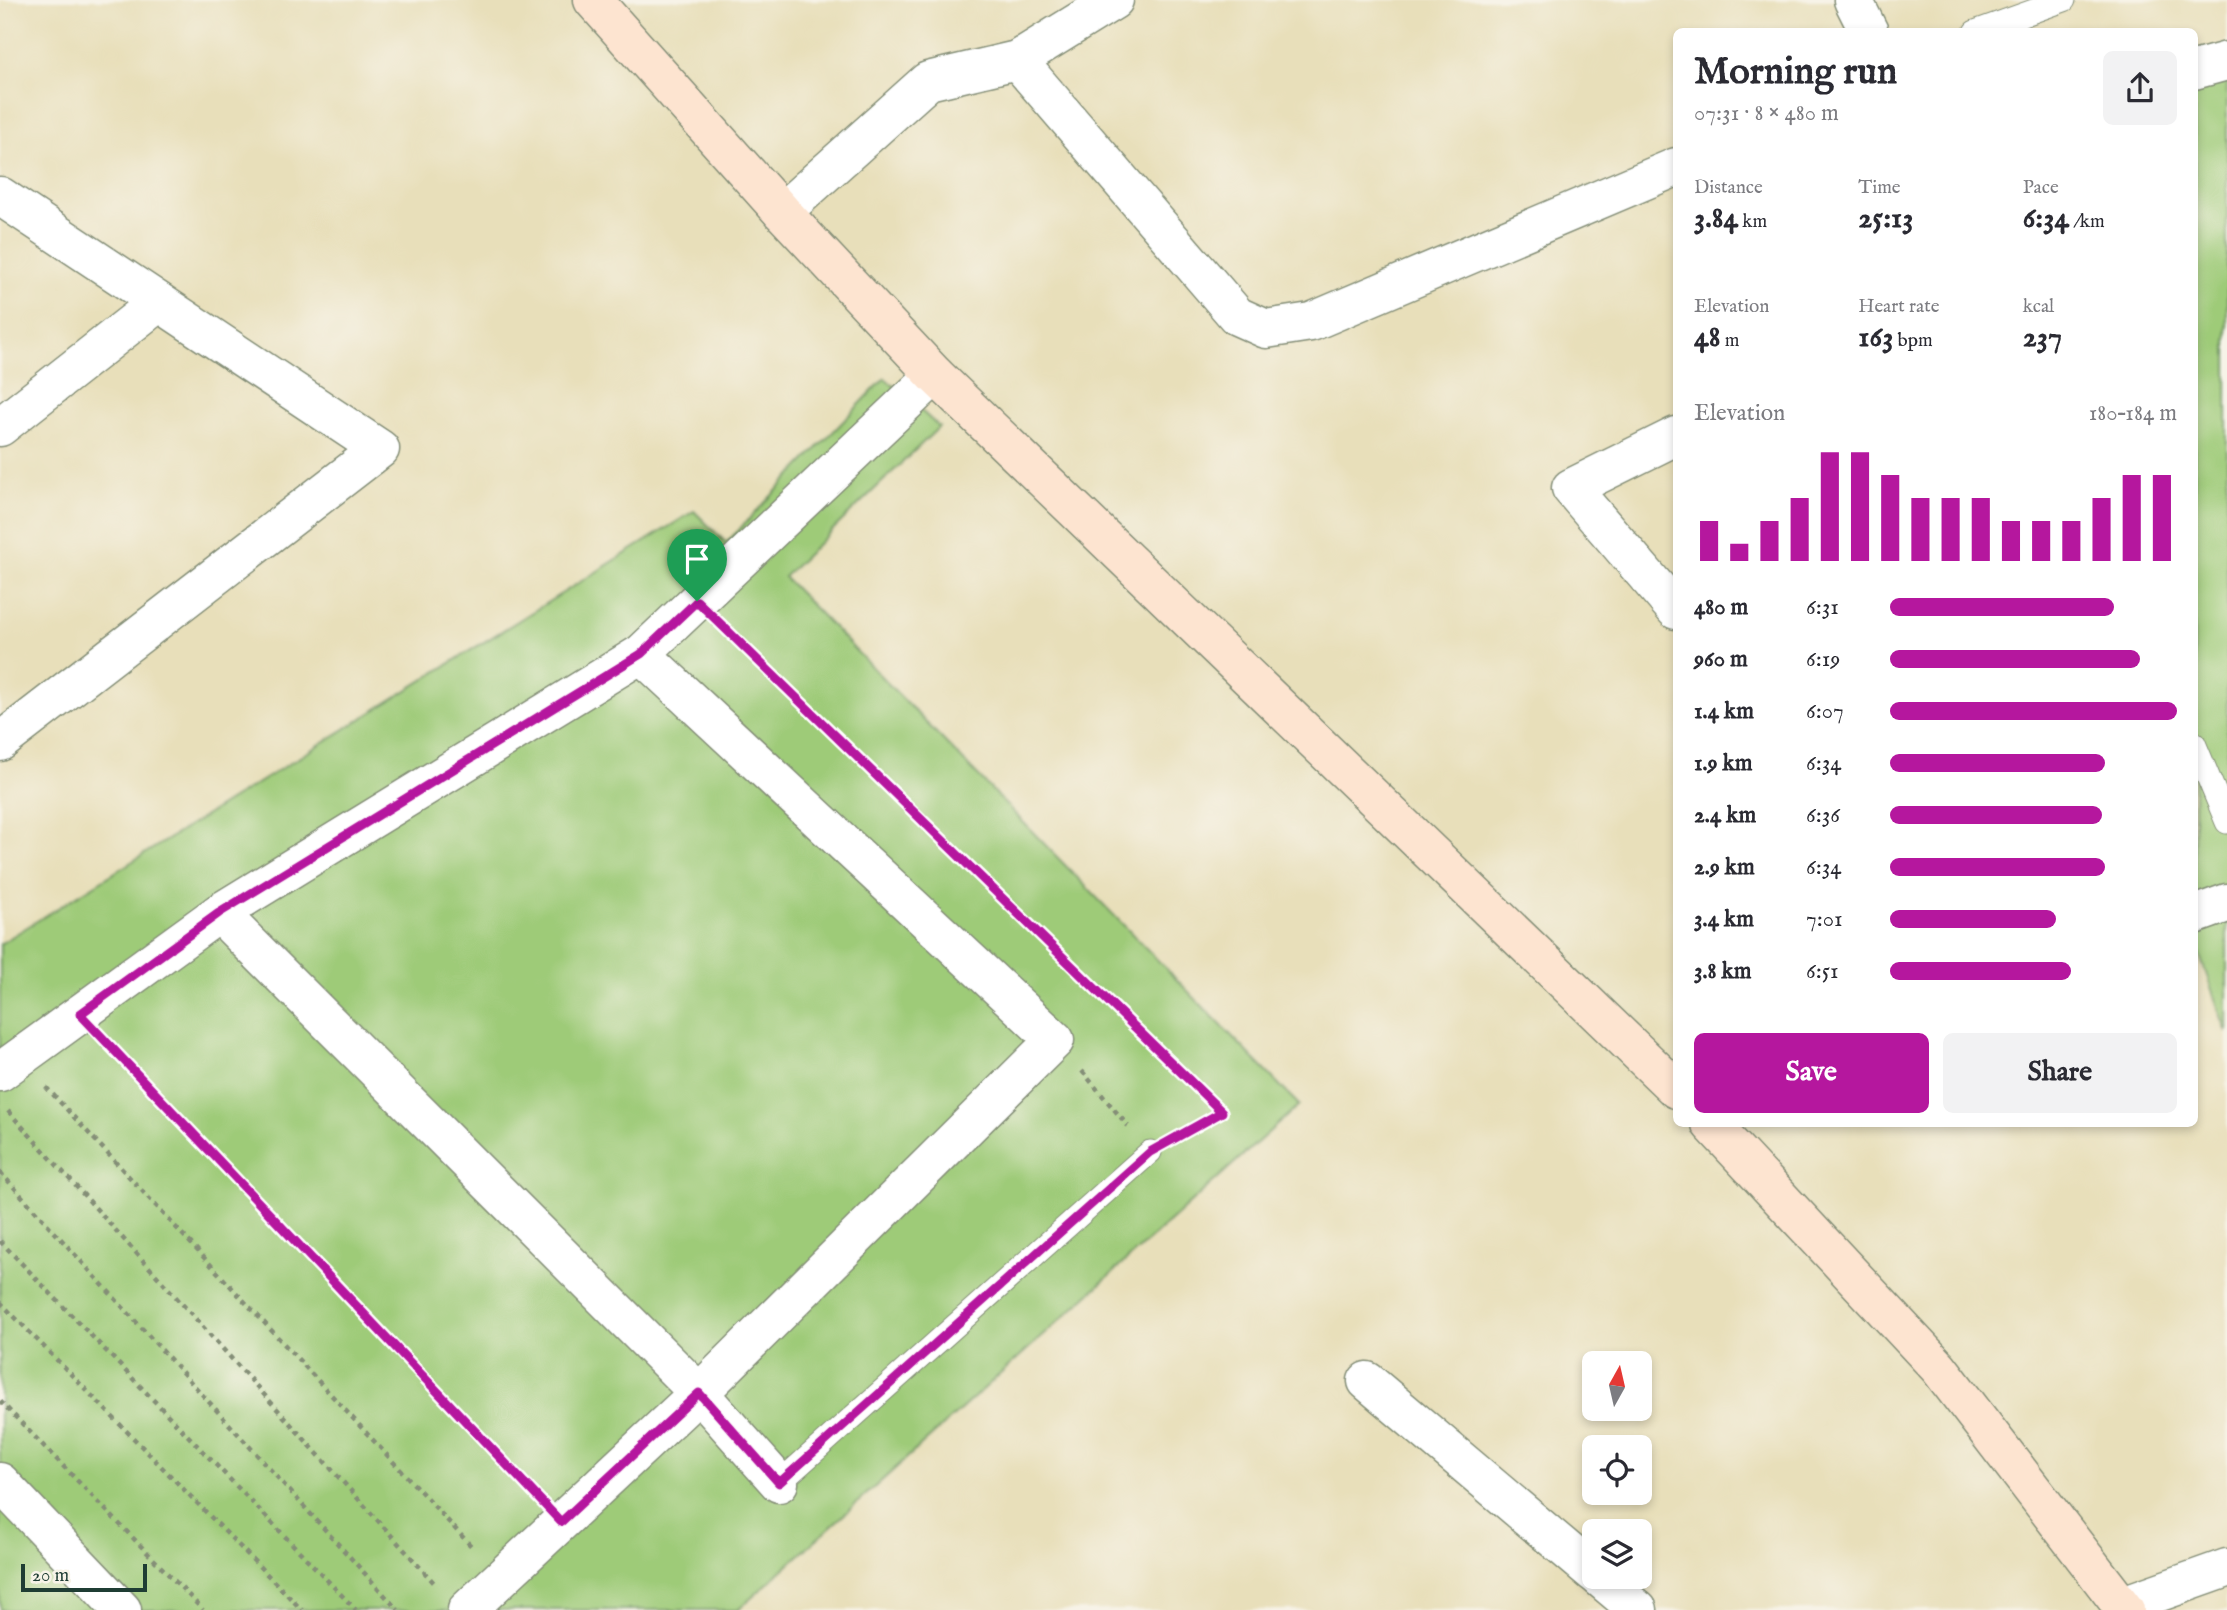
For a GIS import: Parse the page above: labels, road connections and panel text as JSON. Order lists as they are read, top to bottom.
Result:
{
  "scale_bar": "20 m",
  "north": "top",
  "page": {
    "heading": ["Morning run", "07:31 · 8 × 480 m"],
    "stats": [
      ["Distance", "3.84 km"],
      ["Time", "25:13"],
      ["Pace", "6:34 /km"],
      ["Elevation", "48 m"],
      ["Heart rate", "163 bpm"],
      ["kcal", "237"]
    ],
    "chart": ["Elevation", "180–184 m"],
    "list": [
      {
        "name": "480 m",
        "note": "6:31"
      },
      {
        "name": "960 m",
        "note": "6:19"
      },
      {
        "name": "1.4 km",
        "note": "6:07"
      },
      {
        "name": "1.9 km",
        "note": "6:34"
      },
      {
        "name": "2.4 km",
        "note": "6:36"
      },
      {
        "name": "2.9 km",
        "note": "6:34"
      },
      {
        "name": "3.4 km",
        "note": "7:01"
      },
      {
        "name": "3.8 km",
        "note": "6:51"
      }
    ],
    "buttons": ["Save", "Share"],
    "scale": "20 m"
  }
}
